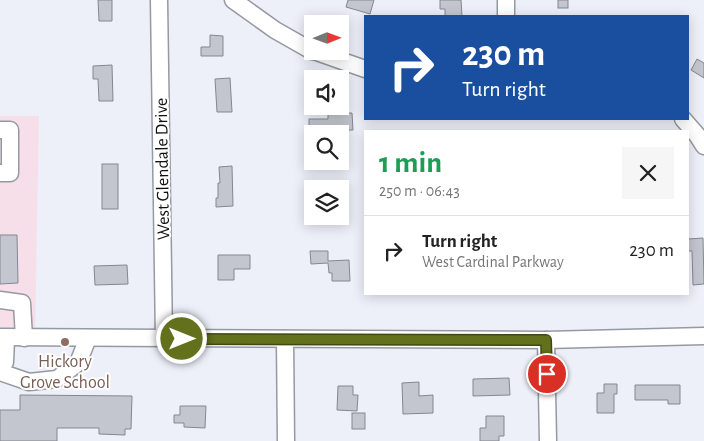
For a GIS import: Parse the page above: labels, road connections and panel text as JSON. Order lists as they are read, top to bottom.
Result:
{
  "streets": {
    "street": ["West Glendale Drive"]
  },
  "places": ["Hickory Grove School"],
  "north": "right",
  "page": {
    "turn": ["230 m", "Turn right"],
    "heading": ["1 min", "250 m · 06:43"],
    "list": [
      {
        "name": "Turn right",
        "note": "West Cardinal Parkway",
        "value": "230 m"
      }
    ]
  }
}
